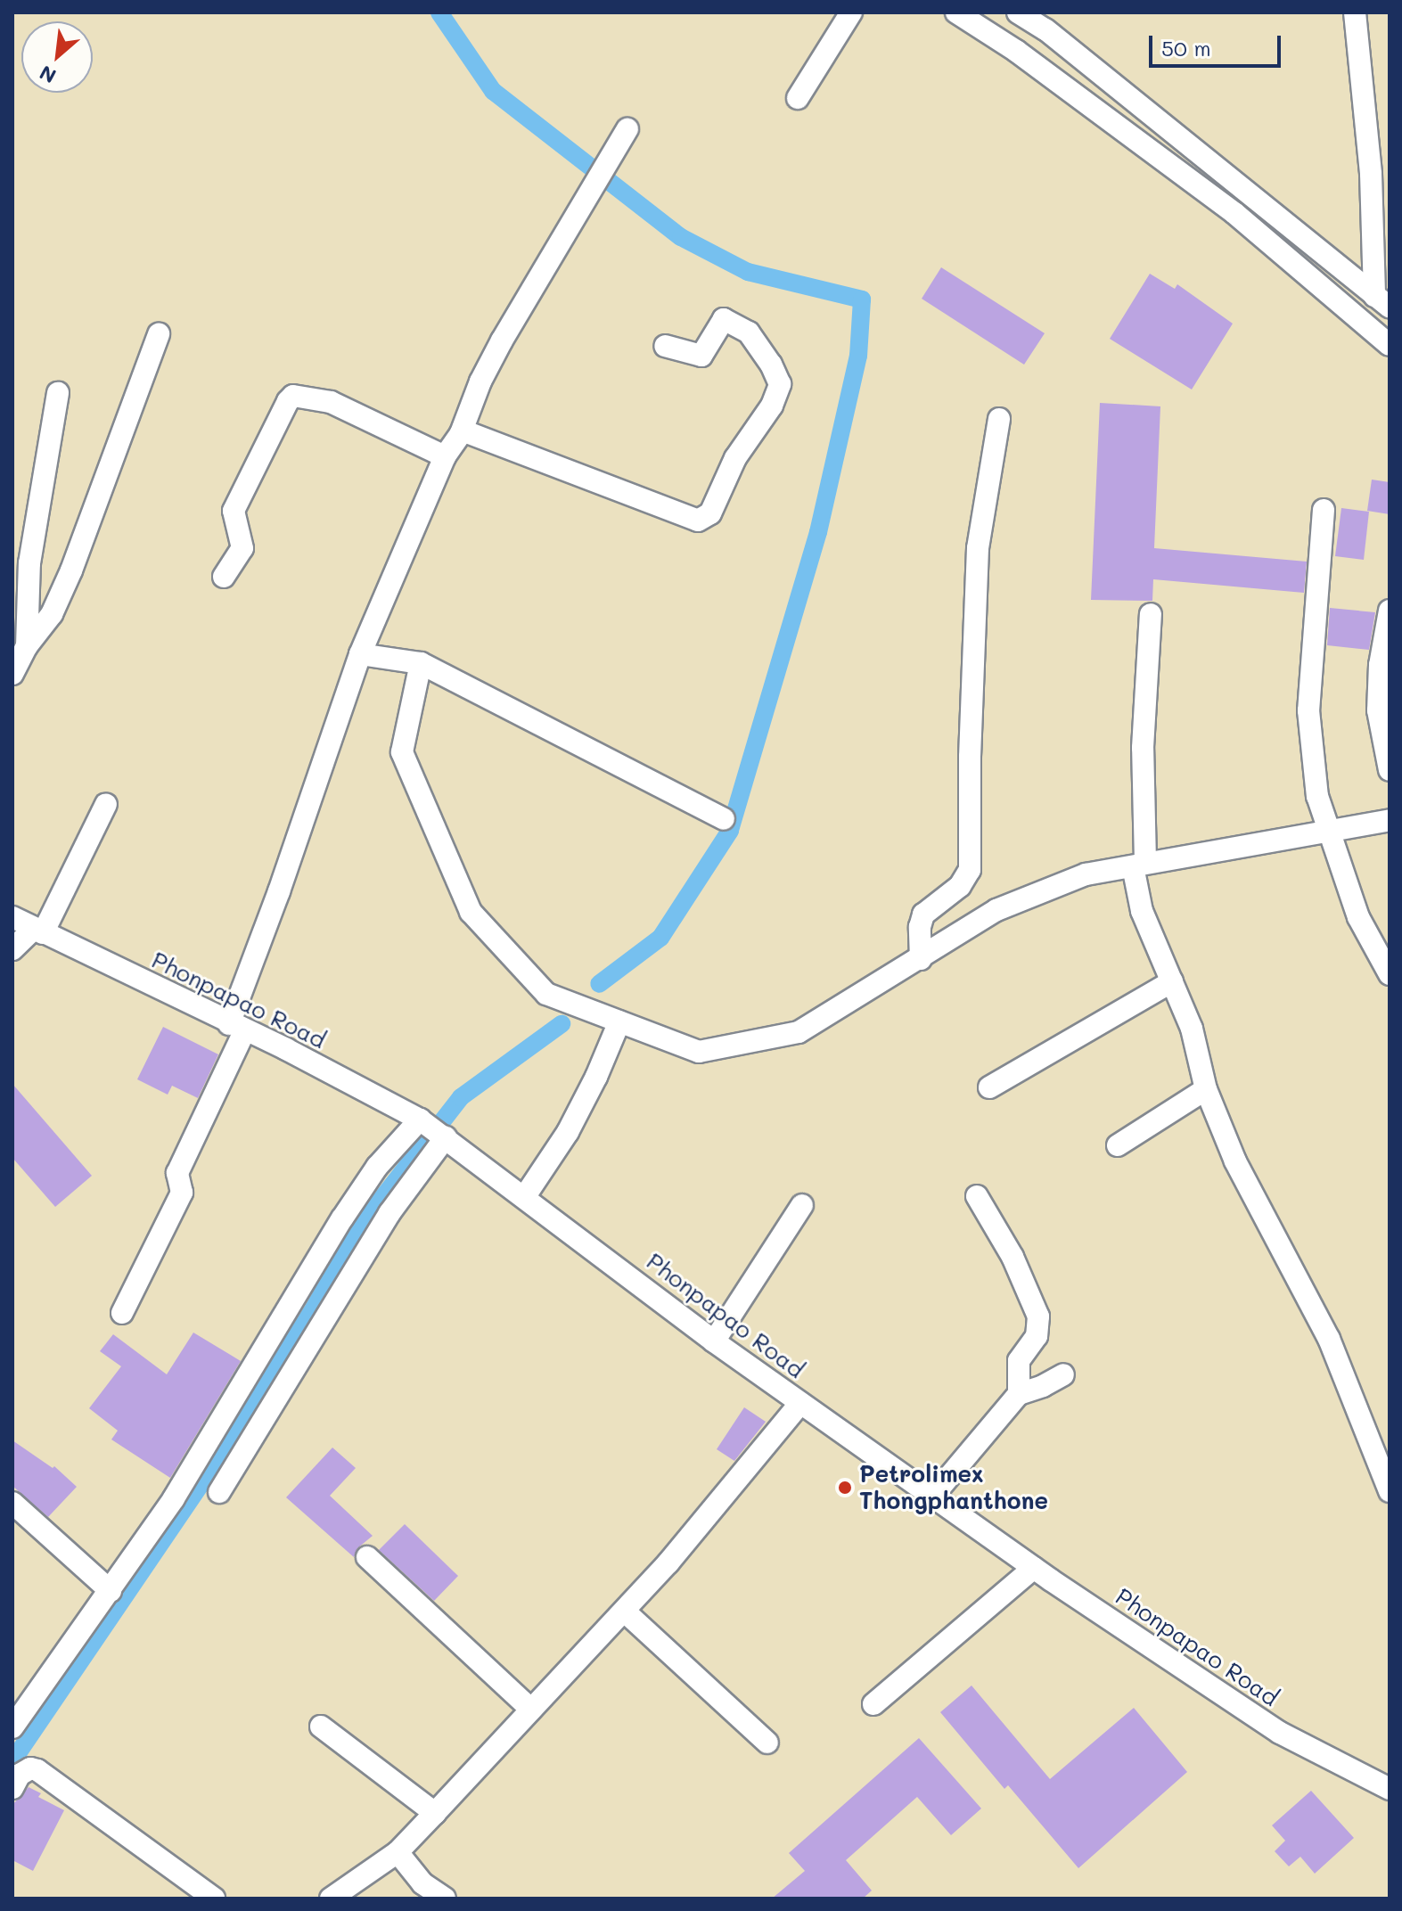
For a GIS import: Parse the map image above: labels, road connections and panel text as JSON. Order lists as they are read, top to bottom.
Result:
{
  "streets": {
    "street": ["Phonpapao Road"]
  },
  "places": ["Petrolimex Thongphanthone"],
  "scale_bar": "50 m",
  "north": "bottom left"
}
